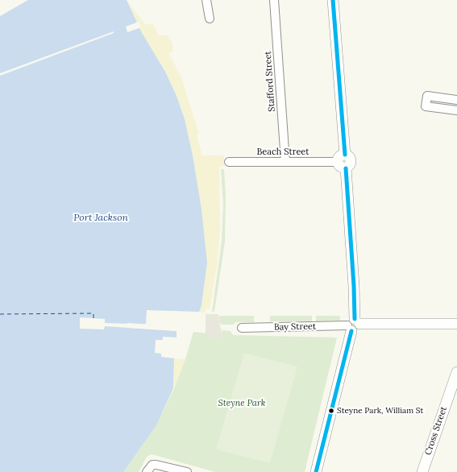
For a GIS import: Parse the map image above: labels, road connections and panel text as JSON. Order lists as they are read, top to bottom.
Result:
{
  "streets": {
    "street": [
      "Stafford Street",
      "Beach Street",
      "Bay Street",
      "Cross Street"
    ]
  },
  "crossings": [
    ["Stafford Street", "Beach Street"]
  ],
  "water": ["Port Jackson"],
  "parks": ["Steyne Park"],
  "places": ["Steyne Park, William St"]
}
